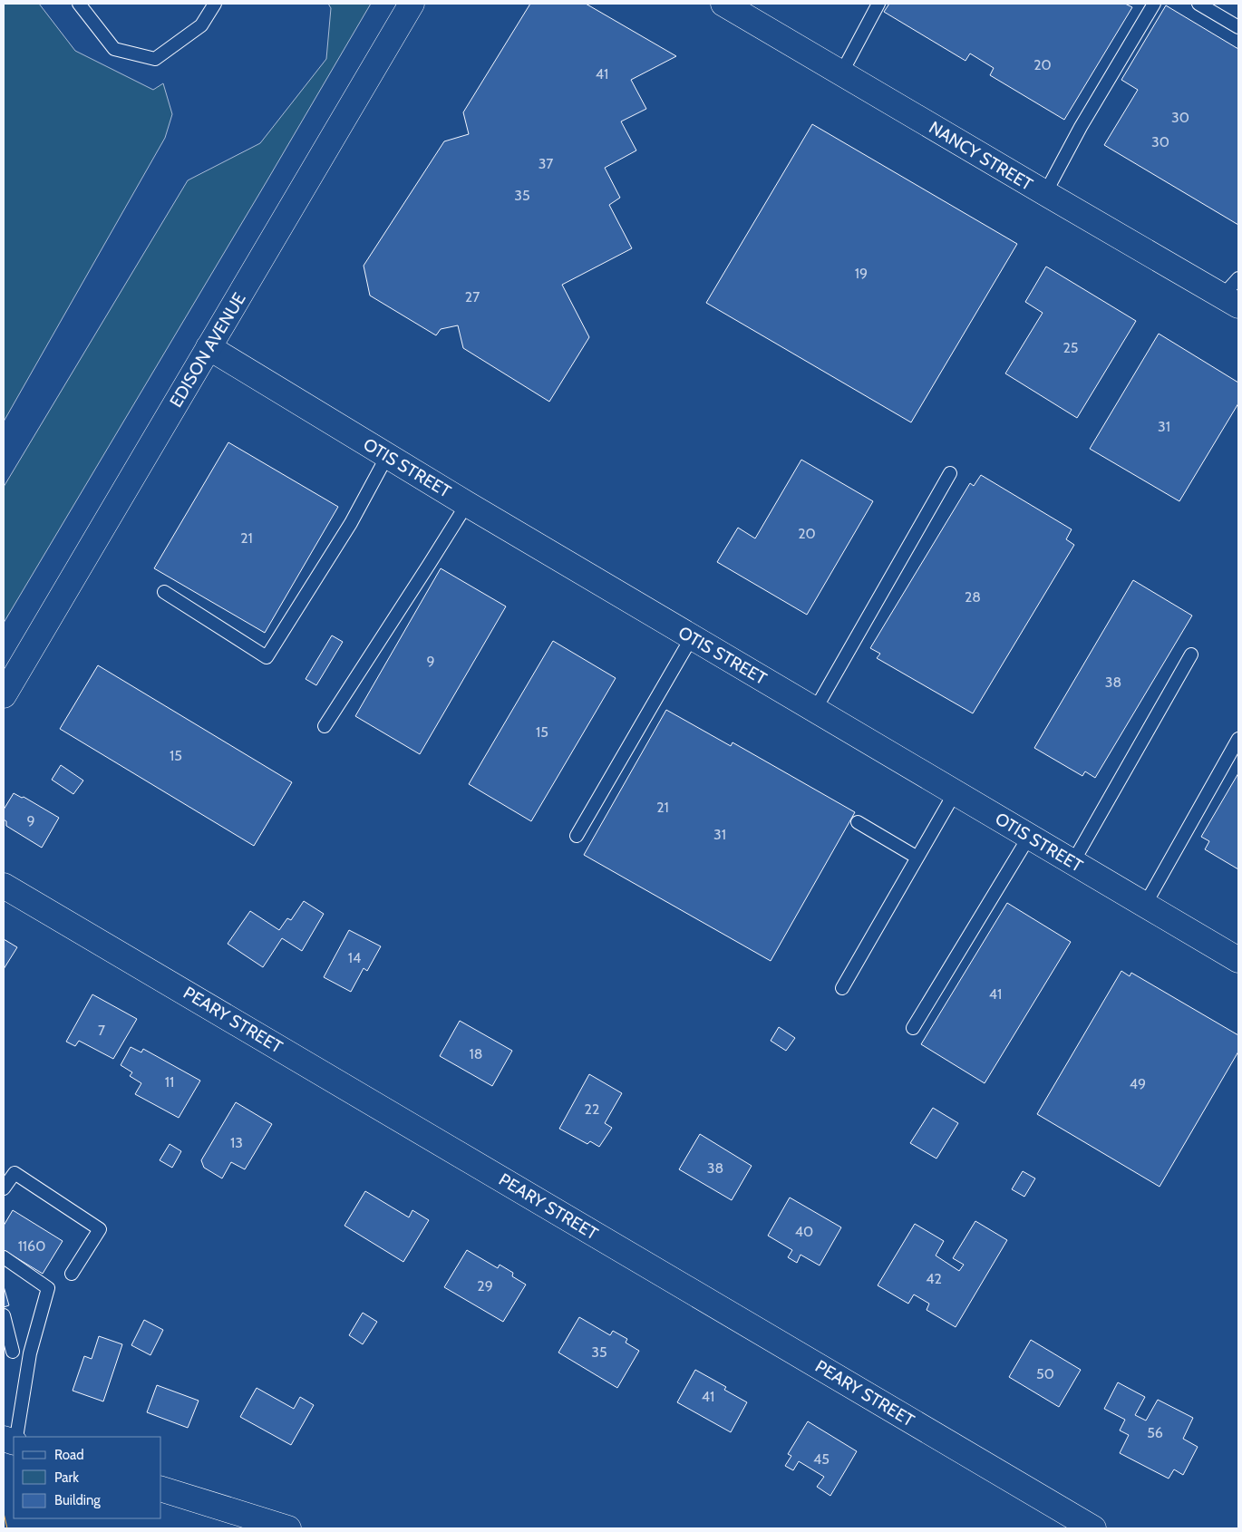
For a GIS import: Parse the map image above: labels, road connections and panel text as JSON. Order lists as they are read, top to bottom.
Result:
{
  "streets": {
    "street": [
      "NANCY STREET",
      "EDISON AVENUE",
      "OTIS STREET",
      "PEARY STREET"
    ]
  },
  "crossings": [
    ["EDISON AVENUE", "OTIS STREET"]
  ],
  "house_numbers": [
    "20",
    "41",
    "30",
    "30",
    "37",
    "35",
    "19",
    "27",
    "25",
    "31",
    "20",
    "21",
    "28",
    "9",
    "38",
    "15",
    "15",
    "21",
    "9",
    "31",
    "14",
    "41",
    "7",
    "18",
    "11",
    "49",
    "22",
    "13",
    "38",
    "40",
    "1160",
    "42",
    "29",
    "35",
    "50",
    "41",
    "56",
    "45"
  ],
  "legend": ["Road", "Park", "Building"]
}
